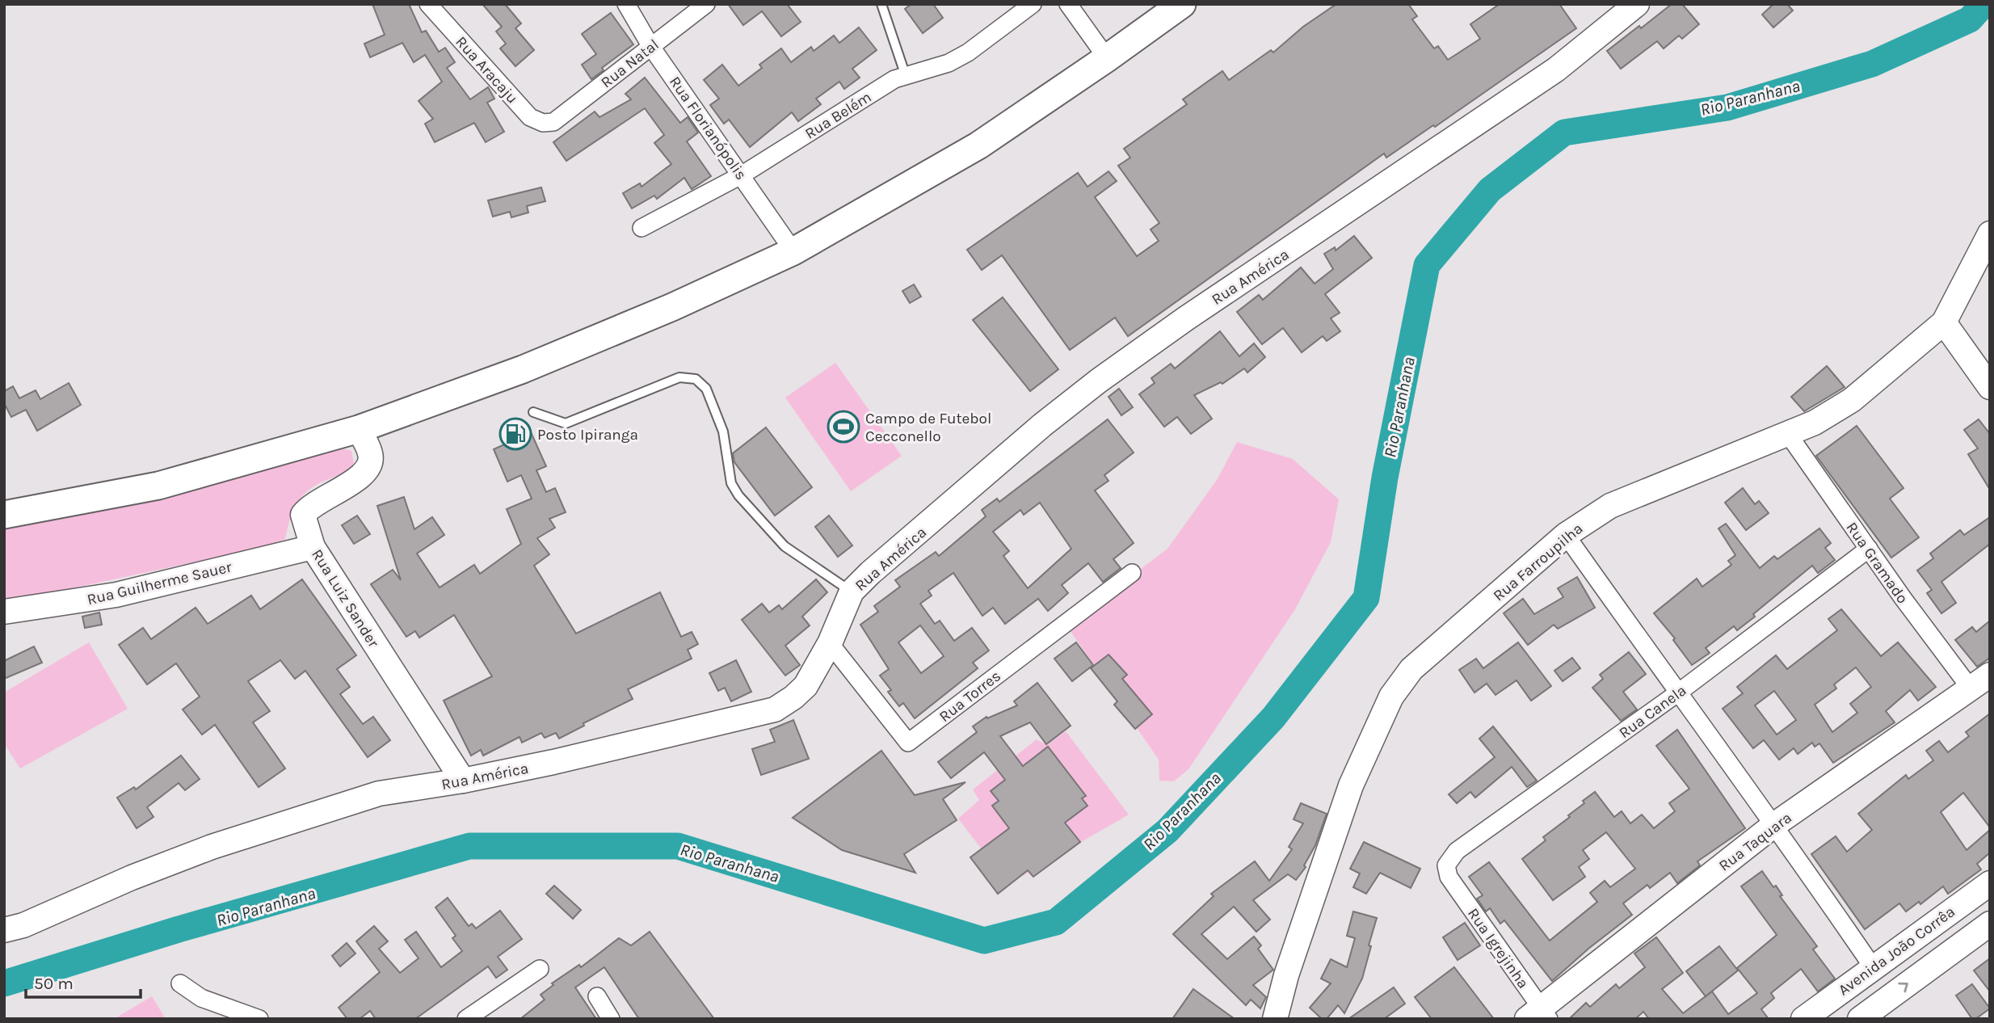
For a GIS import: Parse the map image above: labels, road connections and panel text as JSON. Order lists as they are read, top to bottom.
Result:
{
  "streets": {
    "street": [
      "Rua Natal",
      "Rua Aracaju",
      "Rua Belém",
      "Rua Florianópolis",
      "Rua América",
      "Rua Farroupilha",
      "Rua Gramado",
      "Rua Guilherme Sauer",
      "Rua Luiz Sander",
      "Rua Torres",
      "Rua Canela",
      "Rua Taquara",
      "Rua Igrejinha",
      "Avenida João Corrêa"
    ]
  },
  "crossings": [
    ["Rua Natal", "Rua Aracaju"],
    ["Rua Natal", "Rua Florianópolis"],
    ["Rua Belém", "Rua Florianópolis"],
    ["Rua América", "Rua Luiz Sander"],
    ["Rua América", "Rua Torres"],
    ["Rua Farroupilha", "Rua Gramado"],
    ["Rua Gramado", "Rua Canela"],
    ["Rua Gramado", "Rua Taquara"],
    ["Rua Guilherme Sauer", "Rua Luiz Sander"],
    ["Rua Canela", "Rua Igrejinha"],
    ["Rua Taquara", "Rua Igrejinha"]
  ],
  "water": ["Rio Paranhana"],
  "places": {
    "sports": ["Campo de Futebol Cecconello"],
    "fuel station": ["Posto Ipiranga"]
  },
  "scale_bar": "50 m"
}
